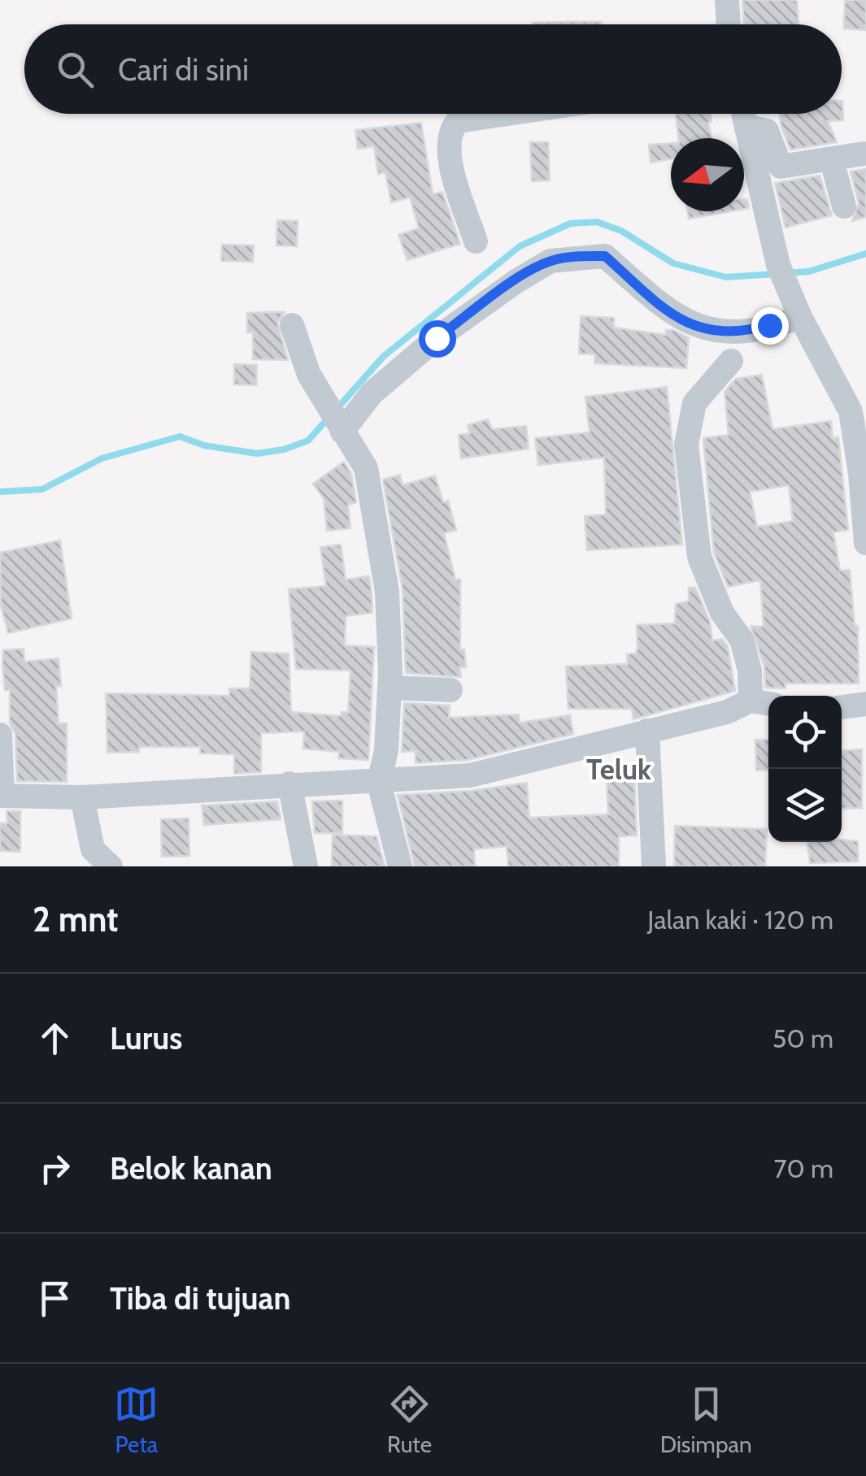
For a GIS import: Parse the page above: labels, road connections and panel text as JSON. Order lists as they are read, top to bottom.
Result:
{
  "districts": ["Teluk"],
  "north": "left",
  "page": {
    "search": "Cari di sini",
    "heading": ["2 mnt", "Jalan kaki · 120 m"],
    "list": [
      ["Lurus", "50 m"],
      ["Belok kanan", "70 m"],
      "Tiba di tujuan"
    ],
    "nav": ["Peta", "Rute", "Disimpan"]
  }
}
